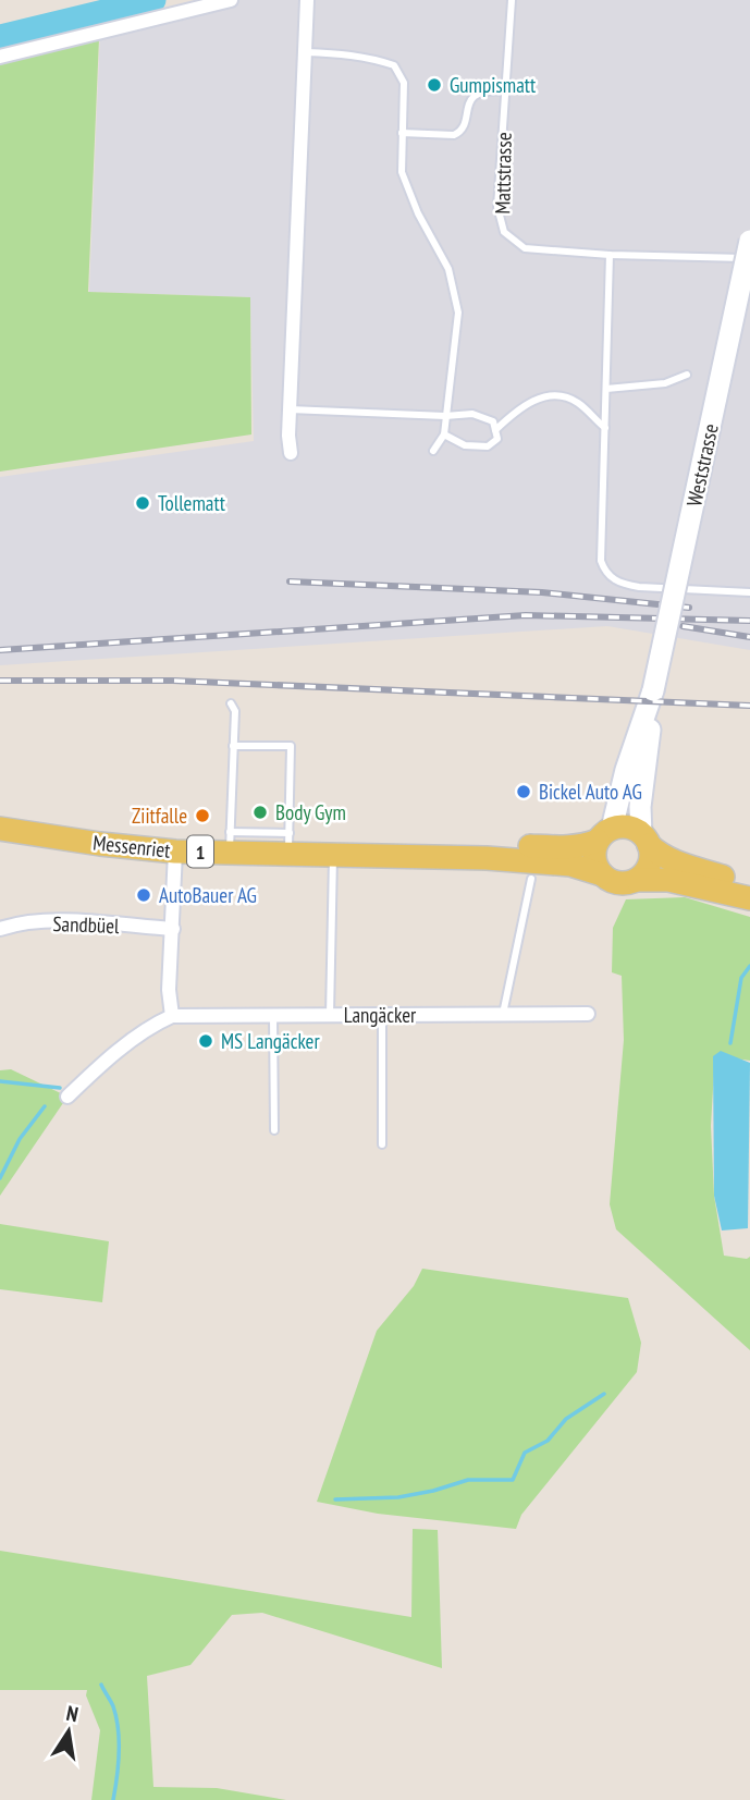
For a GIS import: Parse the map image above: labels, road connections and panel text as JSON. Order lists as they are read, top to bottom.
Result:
{
  "streets": {
    "main road": ["Weststrasse", "Messenriet", "1"],
    "street": ["Sandbüel", "Langäcker"],
    "lane": ["Mattstrasse"]
  },
  "crossings": [
    ["Weststrasse", "Messenriet"]
  ],
  "places": [
    "Gumpismatt",
    "Tollematt",
    "Bickel Auto AG",
    "Body Gym",
    "Ziitfalle",
    "AutoBauer AG",
    "MS Langäcker"
  ],
  "north": "top"
}
